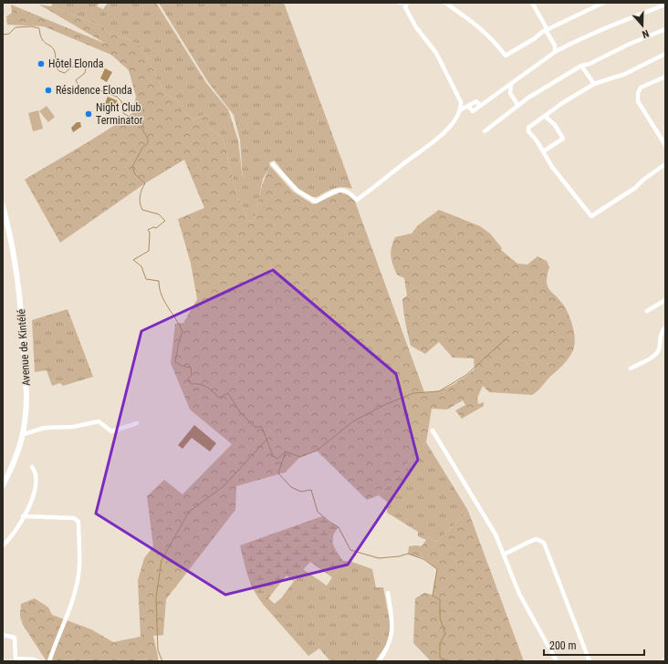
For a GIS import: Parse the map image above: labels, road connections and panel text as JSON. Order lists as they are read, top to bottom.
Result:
{
  "streets": {
    "main road": ["Avenue de Kintélé"]
  },
  "places": ["Hôtel Elonda", "Résidence Elonda", "Night Club Terminator"],
  "scale_bar": "200 m",
  "north": "bottom"
}
